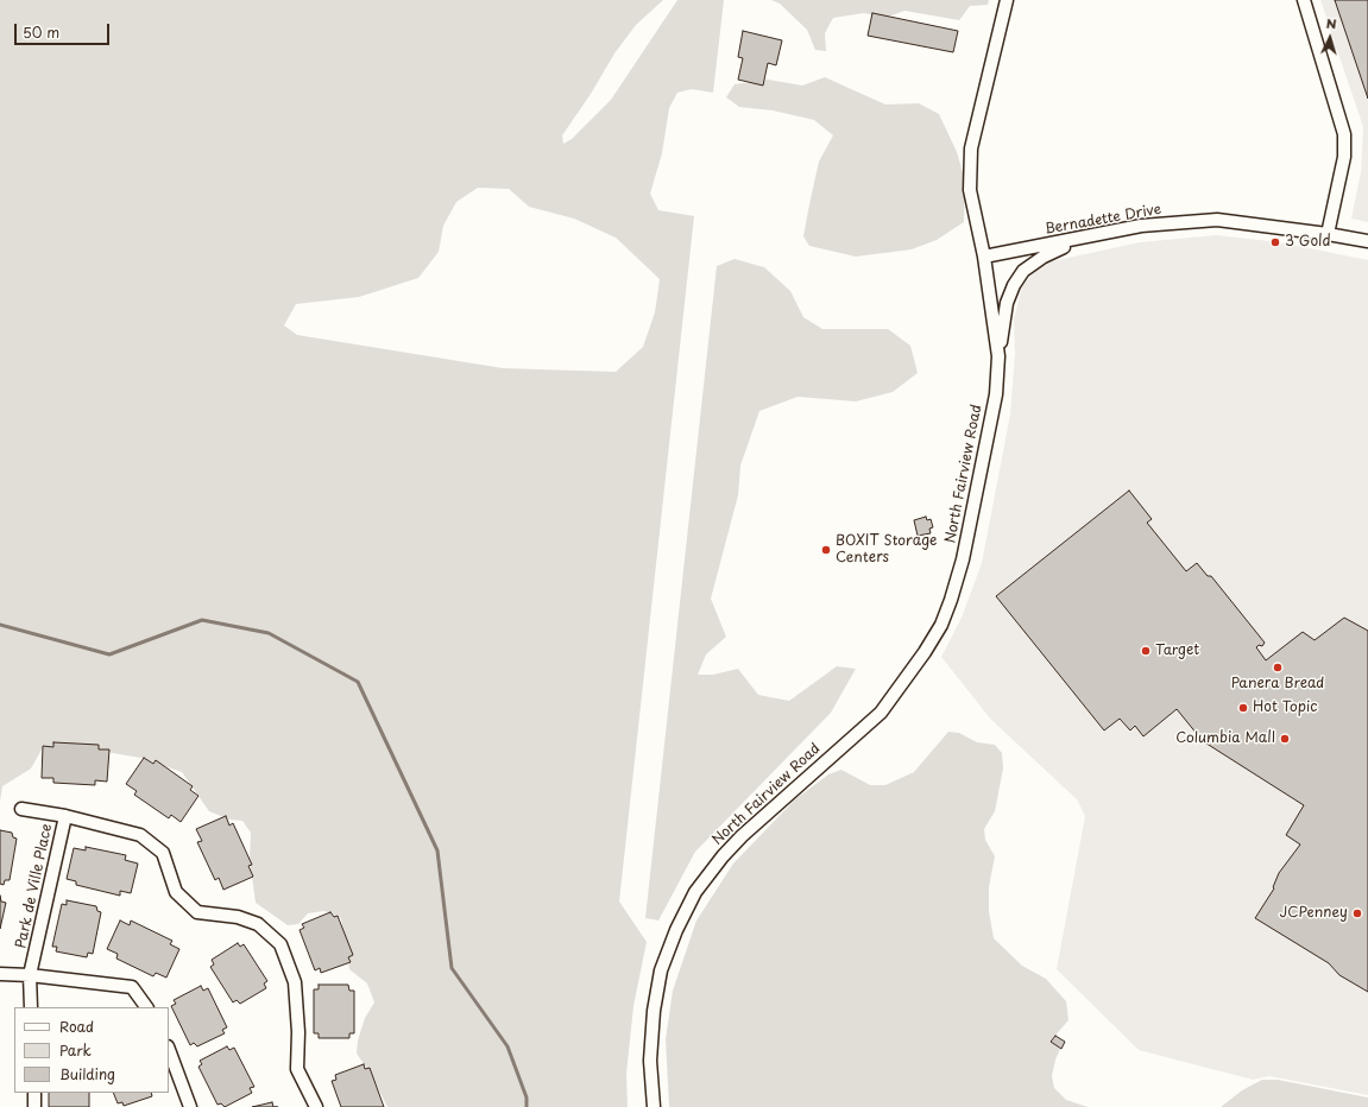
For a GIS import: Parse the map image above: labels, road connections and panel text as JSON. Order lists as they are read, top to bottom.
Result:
{
  "streets": {
    "street": ["Bernadette Drive", "North Fairview Road", "Park de Ville Place"]
  },
  "crossings": [
    ["Bernadette Drive", "North Fairview Road"]
  ],
  "places": [
    "3 Gold",
    "BOXIT Storage Centers",
    "Target",
    "Panera Bread",
    "Hot Topic",
    "Columbia Mall",
    "JCPenney"
  ],
  "legend": ["Road", "Park", "Building"],
  "scale_bar": "50 m",
  "north": "top"
}
